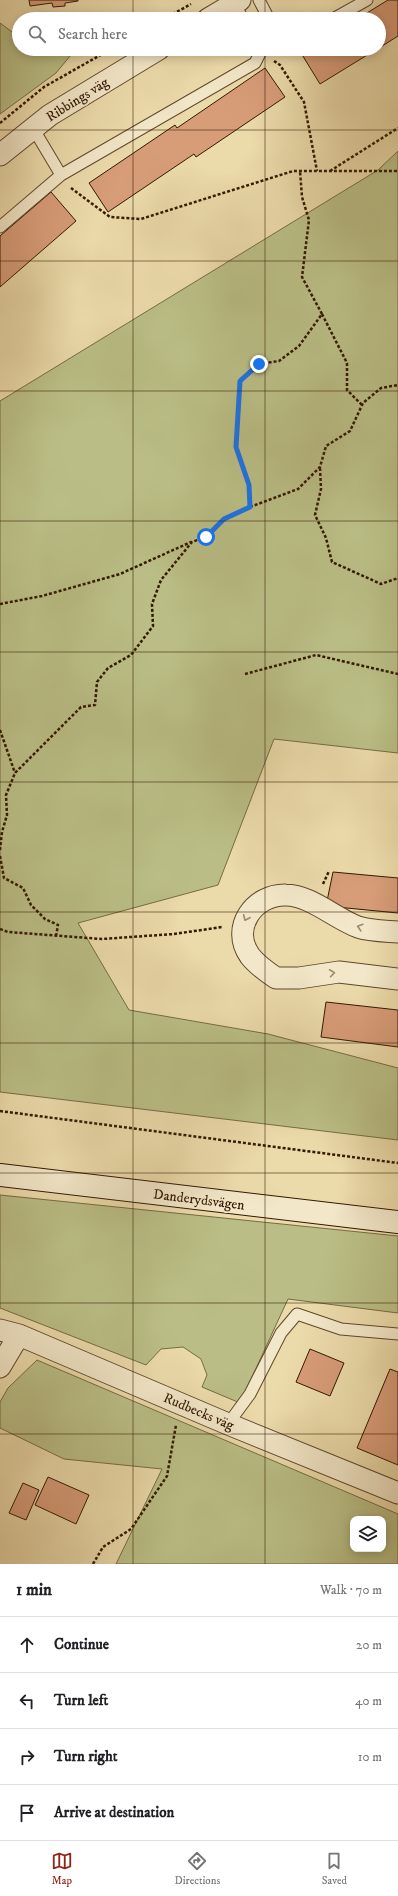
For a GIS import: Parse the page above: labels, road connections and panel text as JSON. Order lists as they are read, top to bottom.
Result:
{
  "streets": {
    "main road": ["Danderydsvägen"],
    "street": ["Ribbings väg", "Rudbecks väg"]
  },
  "page": {
    "search": "Search here",
    "heading": ["1 min", "Walk · 70 m"],
    "list": [
      ["Continue", "20 m"],
      ["Turn left", "40 m"],
      ["Turn right", "10 m"],
      "Arrive at destination"
    ],
    "nav": ["Map", "Directions", "Saved"]
  }
}
